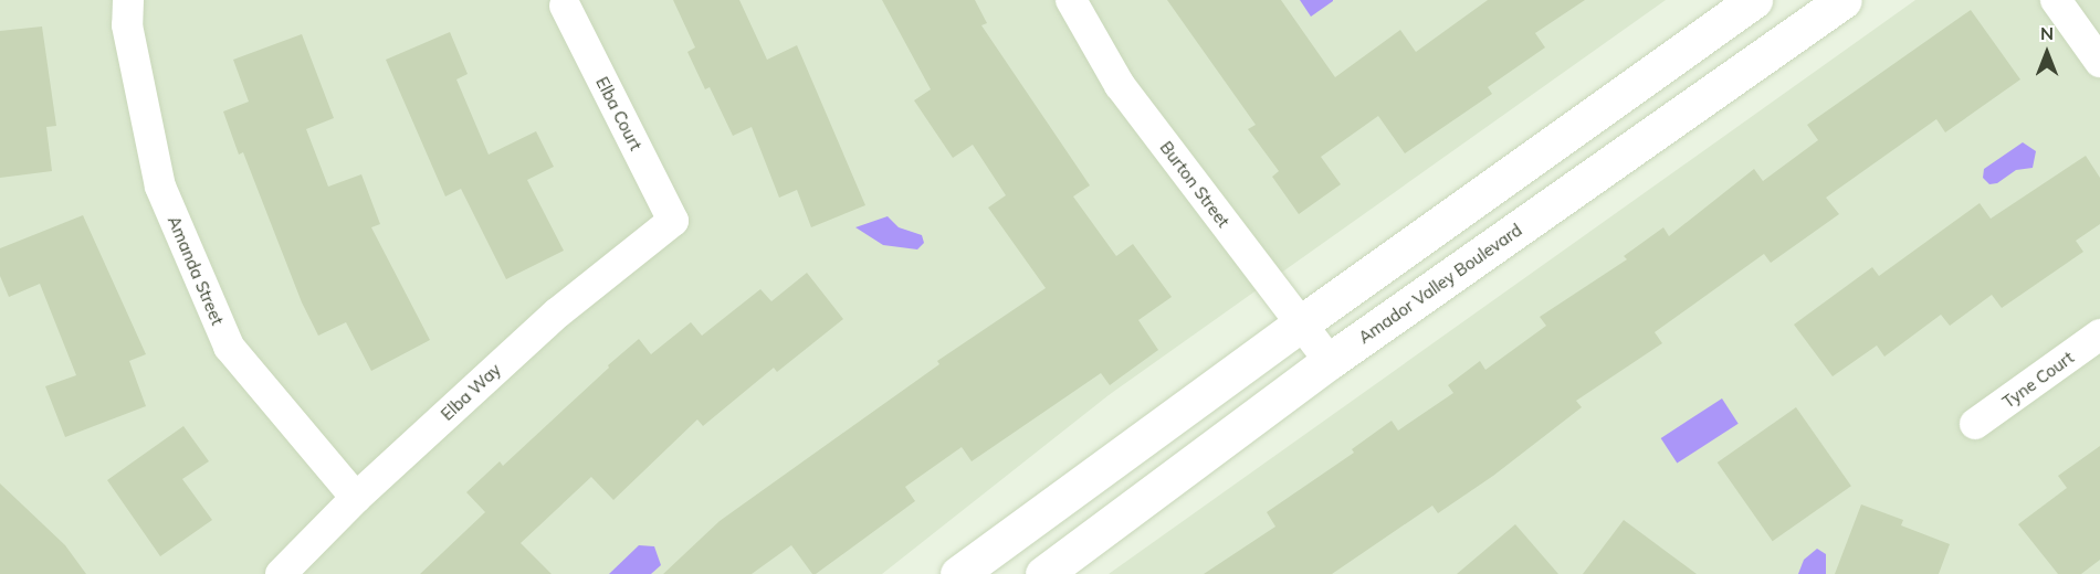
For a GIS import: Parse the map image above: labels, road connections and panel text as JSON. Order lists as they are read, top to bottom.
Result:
{
  "streets": {
    "street": [
      "Elba Court",
      "Burton Street",
      "Amanda Street",
      "Amador Valley Boulevard",
      "Tyne Court",
      "Elba Way"
    ]
  },
  "crossings": [
    ["Elba Court", "Elba Way"],
    ["Burton Street", "Amador Valley Boulevard"],
    ["Amanda Street", "Elba Way"]
  ],
  "north": "top"
}
